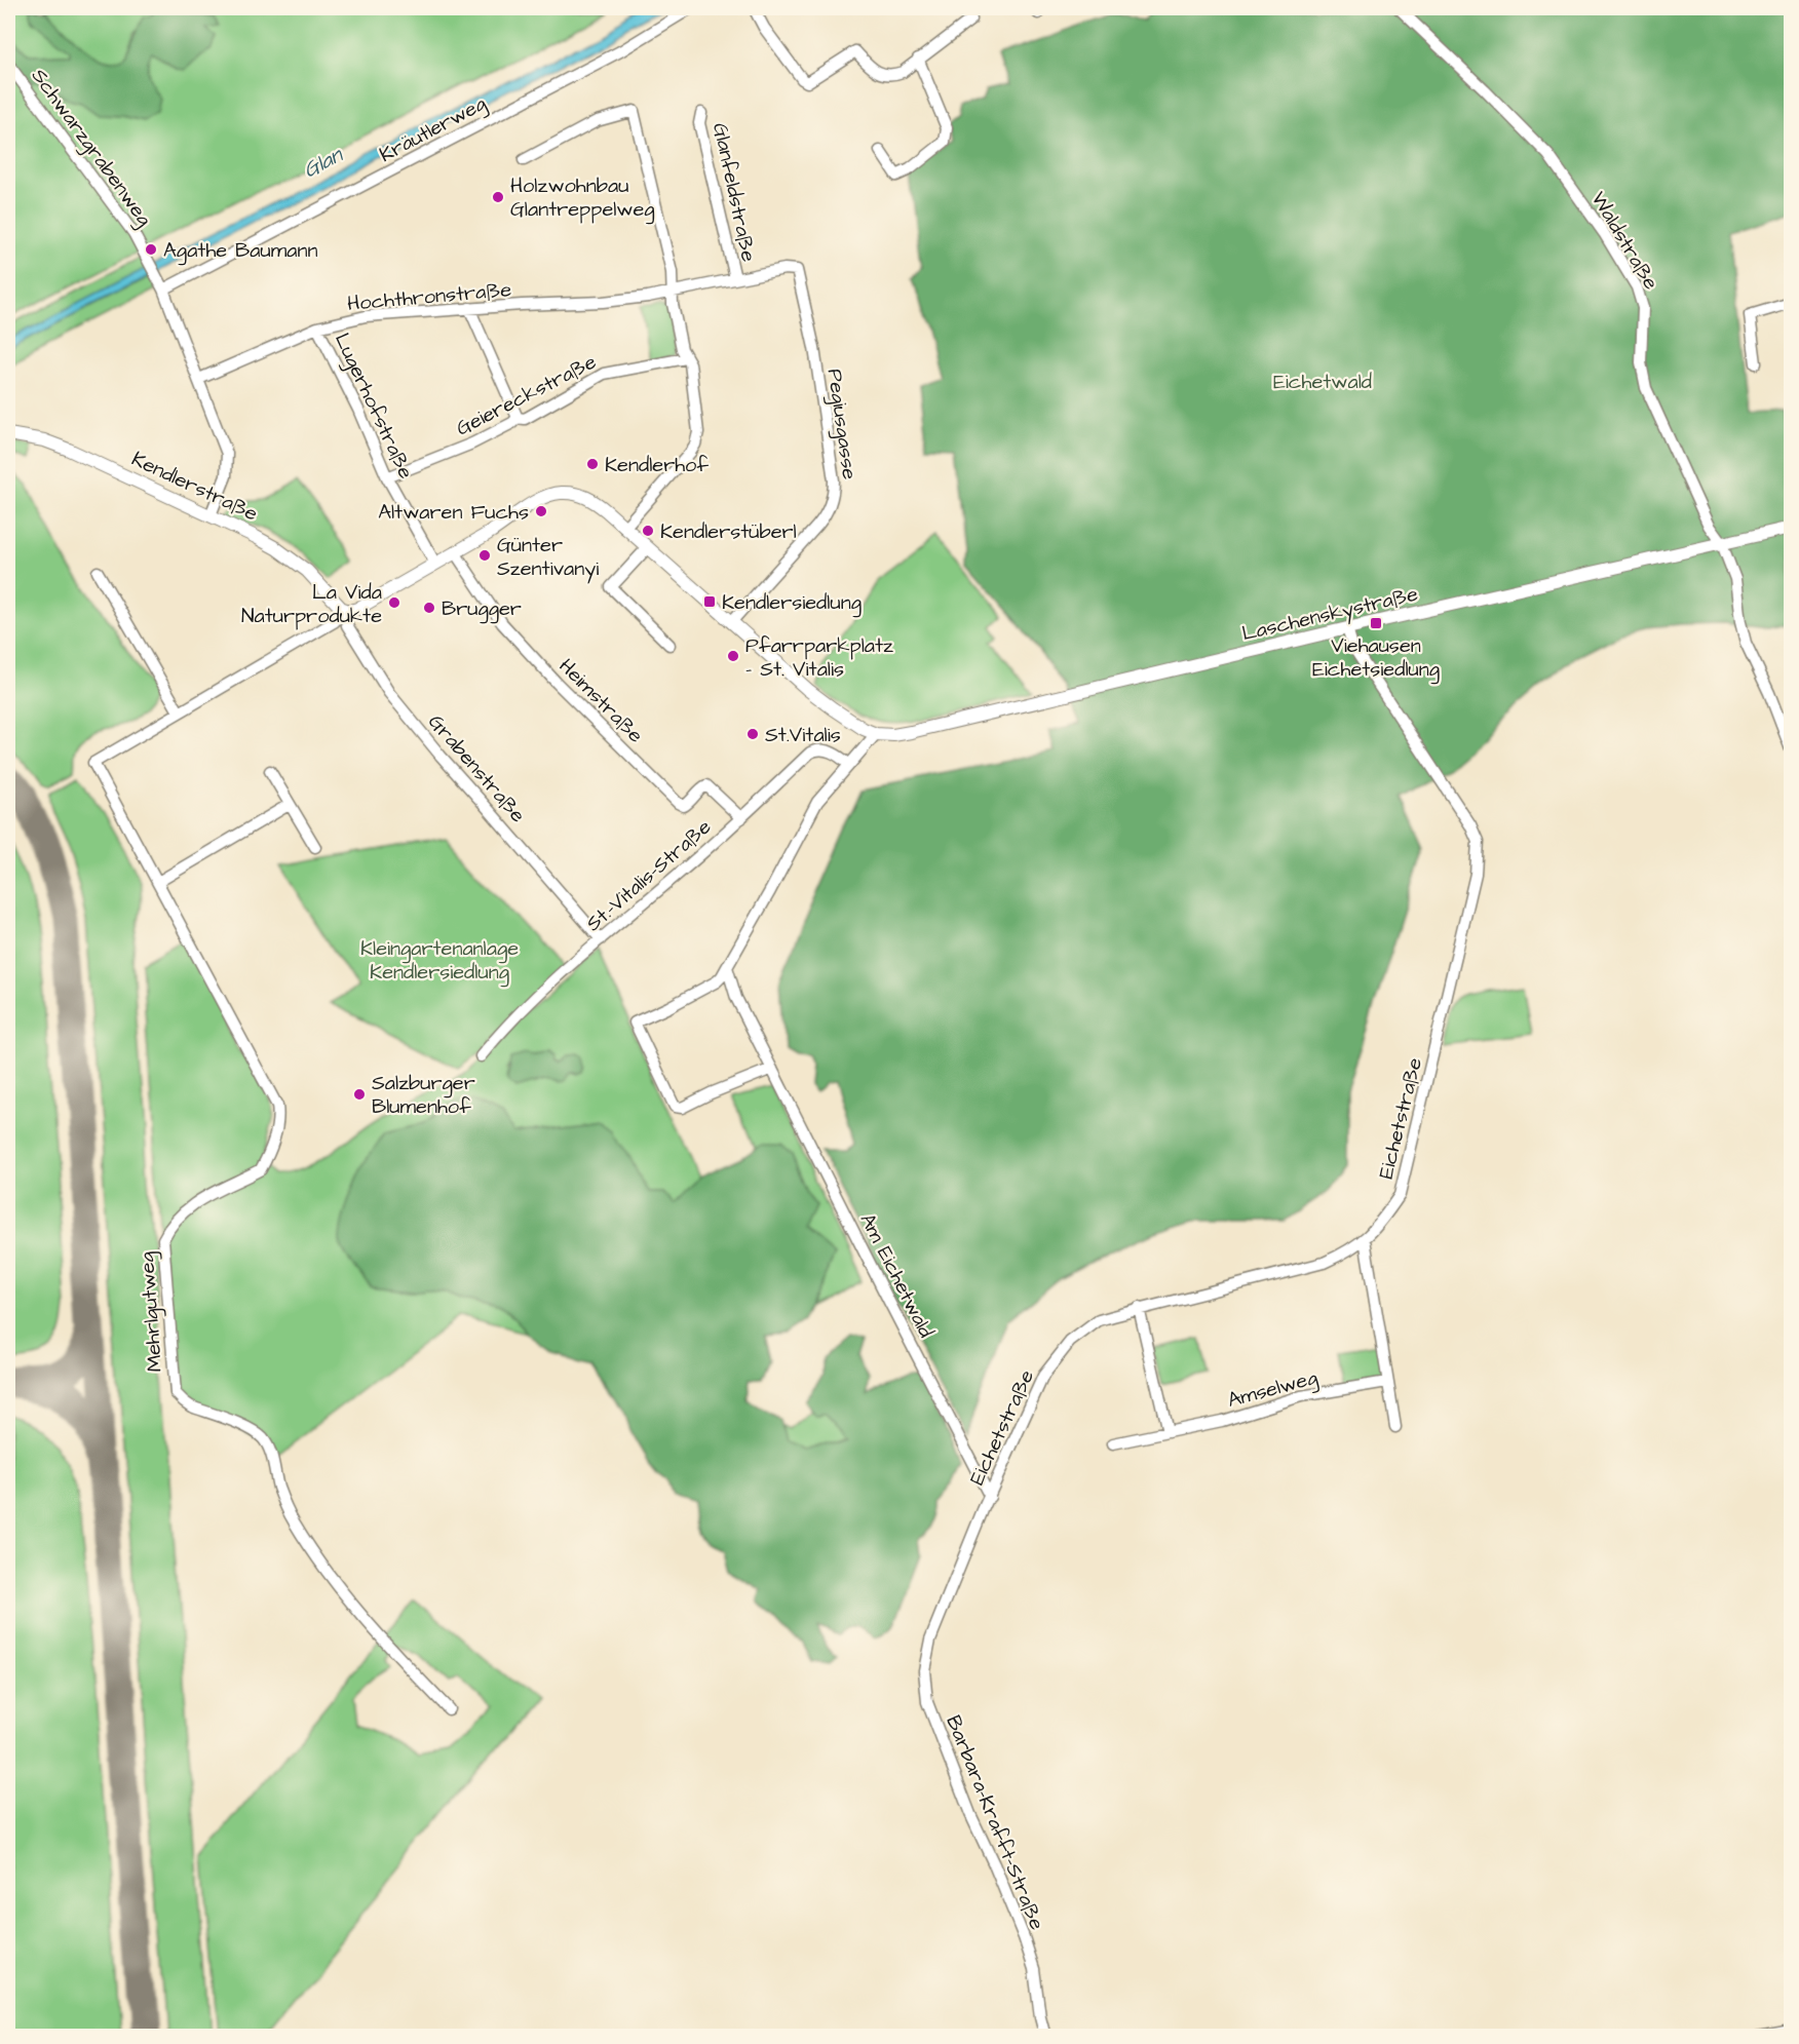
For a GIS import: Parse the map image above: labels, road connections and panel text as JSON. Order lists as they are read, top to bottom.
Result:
{
  "streets": {
    "street": [
      "Kräutlerweg",
      "Schwarzgrabenweg",
      "Glanfeldstraße",
      "Waldstraße",
      "Hochthronstraße",
      "Geiereckstraße",
      "Lugerhofstraße",
      "Pegiusgasse",
      "Kendlerstraße",
      "Laschenskystraße",
      "Heimstraße",
      "Grabenstraße",
      "St.-Vitalis-Straße",
      "Eichetstraße",
      "Am Eichetwald",
      "Mehrlgutweg",
      "Amselweg",
      "Barbara-Krafft-Straße"
    ]
  },
  "crossings": [
    ["Kräutlerweg", "Schwarzgrabenweg"],
    ["Glanfeldstraße", "Hochthronstraße"],
    ["Glanfeldstraße", "Pegiusgasse"],
    ["Waldstraße", "Laschenskystraße"],
    ["Hochthronstraße", "Lugerhofstraße"],
    ["Geiereckstraße", "Lugerhofstraße"],
    ["Kendlerstraße", "Grabenstraße"],
    ["Laschenskystraße", "Eichetstraße"],
    ["Heimstraße", "St.-Vitalis-Straße"],
    ["Grabenstraße", "St.-Vitalis-Straße"],
    ["Eichetstraße", "Am Eichetwald"],
    ["Eichetstraße", "Barbara-Krafft-Straße"]
  ],
  "water": ["Glan"],
  "parks": ["Eichetwald", "Kleingartenanlage Kendlersiedlung"],
  "places": {
    "other": [
      "Holzwohnbau Glantreppelweg",
      "Agathe Baumann",
      "Kendlerhof",
      "Altwaren Fuchs",
      "Kendlerstüberl",
      "Günter Szentivanyi",
      "La Vida Naturprodukte",
      "Brugger",
      "Pfarrparkplatz - St. Vitalis",
      "St.Vitalis",
      "Salzburger Blumenhof"
    ],
    "transit": ["Kendlersiedlung", "Viehausen Eichetsiedlung"]
  }
}
